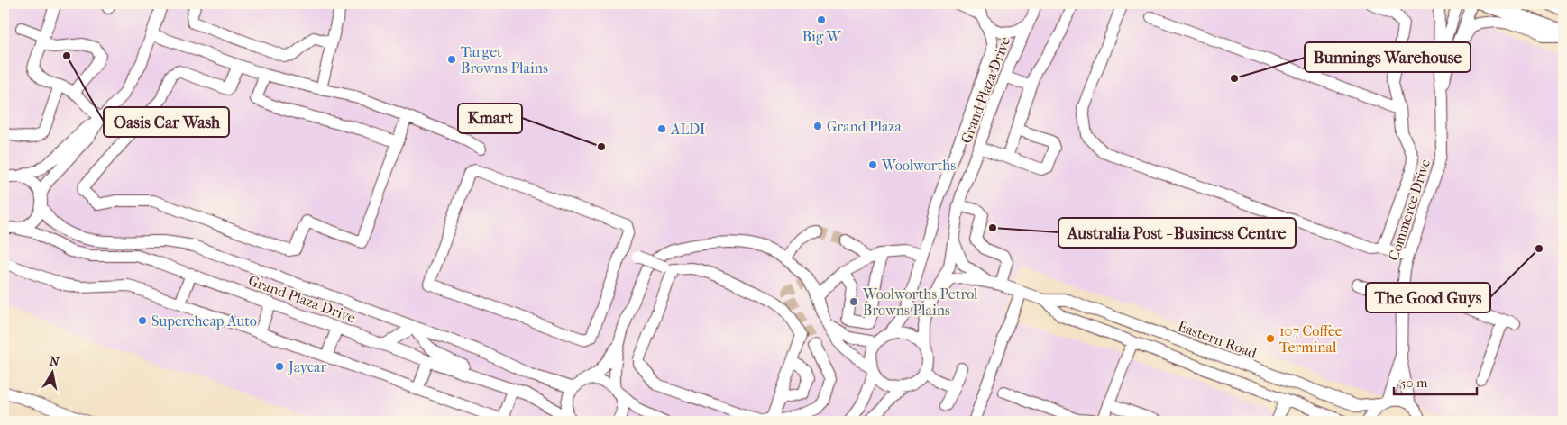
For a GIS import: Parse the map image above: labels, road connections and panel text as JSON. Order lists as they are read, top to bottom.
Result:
{
  "streets": {
    "street": ["Grand Plaza Drive", "Commerce Drive", "Eastern Road"]
  },
  "crossings": [
    ["Grand Plaza Drive", "Eastern Road"],
    ["Commerce Drive", "Eastern Road"]
  ],
  "places": [
    "Big W",
    "Oasis Car Wash",
    "Target Browns Plains",
    "Bunnings Warehouse",
    "Grand Plaza",
    "ALDI",
    "Kmart",
    "Woolworths",
    "Australia Post - Business Centre",
    "The Good Guys",
    "Woolworths Petrol Browns Plains",
    "Supercheap Auto",
    "107 Coffee Terminal",
    "Jaycar"
  ],
  "scale_bar": "50 m",
  "north": "top"
}
